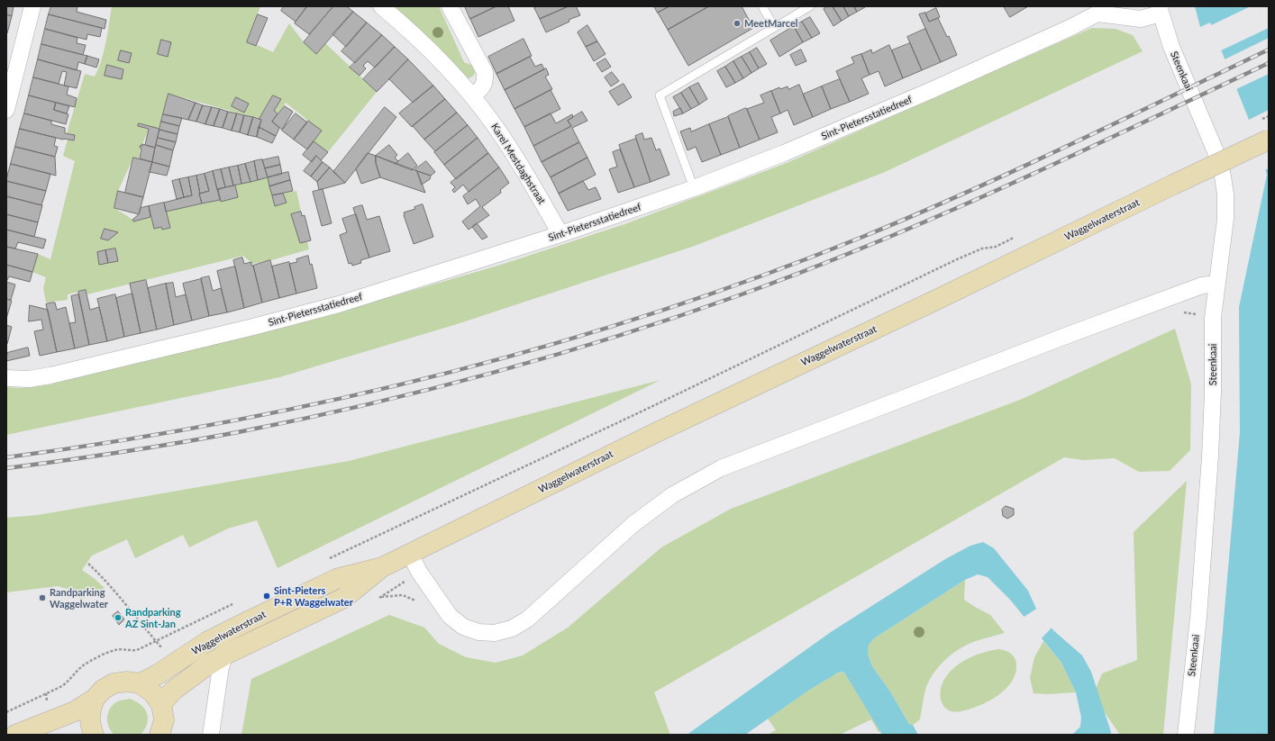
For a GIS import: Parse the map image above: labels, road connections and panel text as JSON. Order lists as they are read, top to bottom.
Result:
{
  "streets": {
    "main road": ["Waggelwaterstraat"],
    "street": ["Steenkaai", "Sint-Pietersstatiedreef", "Karel Mestdaghstraat"]
  },
  "crossings": [
    ["Steenkaai", "Sint-Pietersstatiedreef"],
    ["Sint-Pietersstatiedreef", "Karel Mestdaghstraat"]
  ],
  "places": [
    "MeetMarcel",
    "Sint-Pieters P+R Waggelwater",
    "Randparking Waggelwater",
    "Randparking AZ Sint-Jan"
  ]
}
